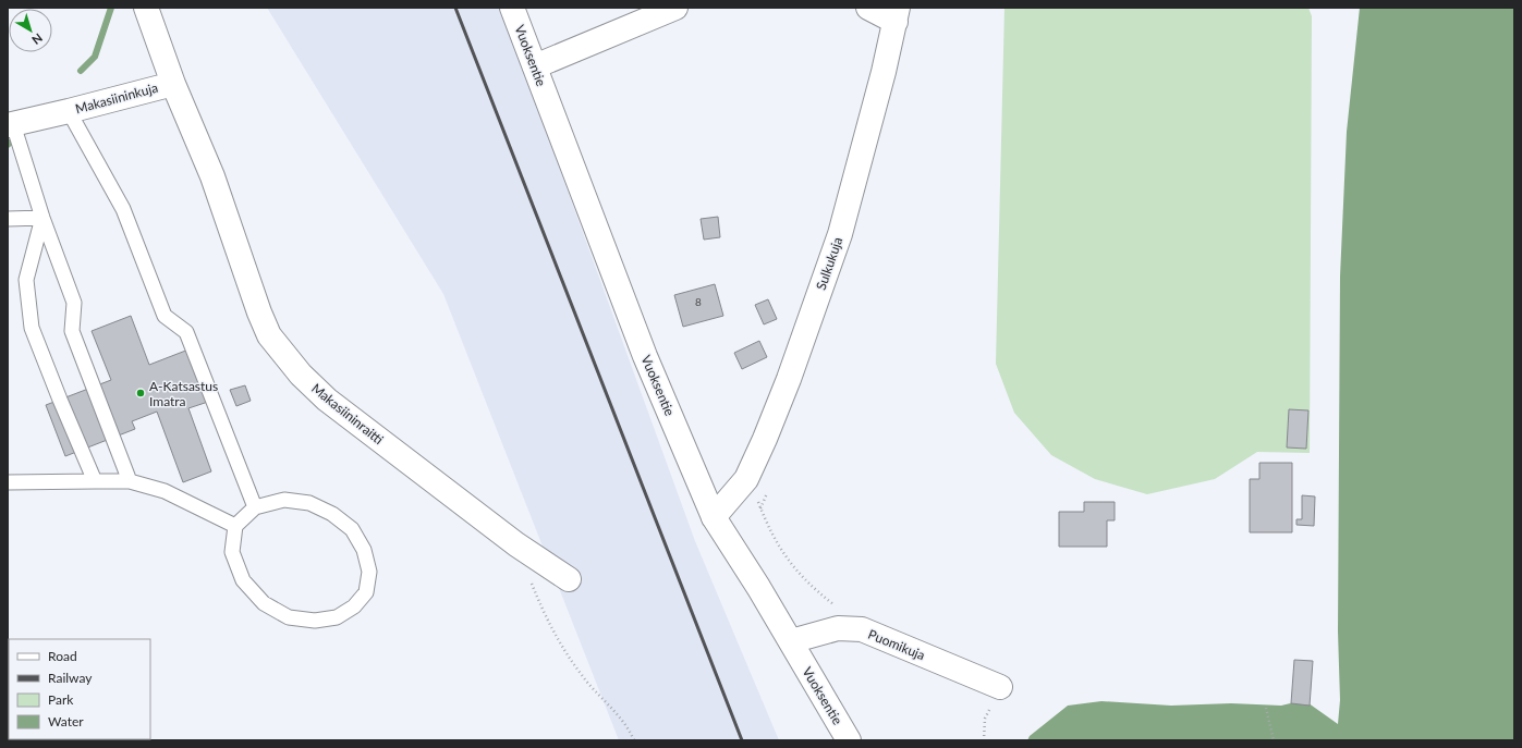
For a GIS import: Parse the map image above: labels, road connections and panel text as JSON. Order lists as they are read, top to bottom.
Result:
{
  "streets": {
    "street": [
      "Vuoksentie",
      "Makasiininkuja",
      "Sulkukuja",
      "Makasiininraitti",
      "Puomikuja"
    ]
  },
  "crossings": [
    ["Vuoksentie", "Sulkukuja"],
    ["Vuoksentie", "Puomikuja"],
    ["Makasiininkuja", "Makasiininraitti"]
  ],
  "places": ["A-Katsastus Imatra"],
  "house_numbers": ["8"],
  "legend": [
    "Road",
    "Railway",
    "Park",
    "Water"
  ],
  "north": "bottom right"
}
